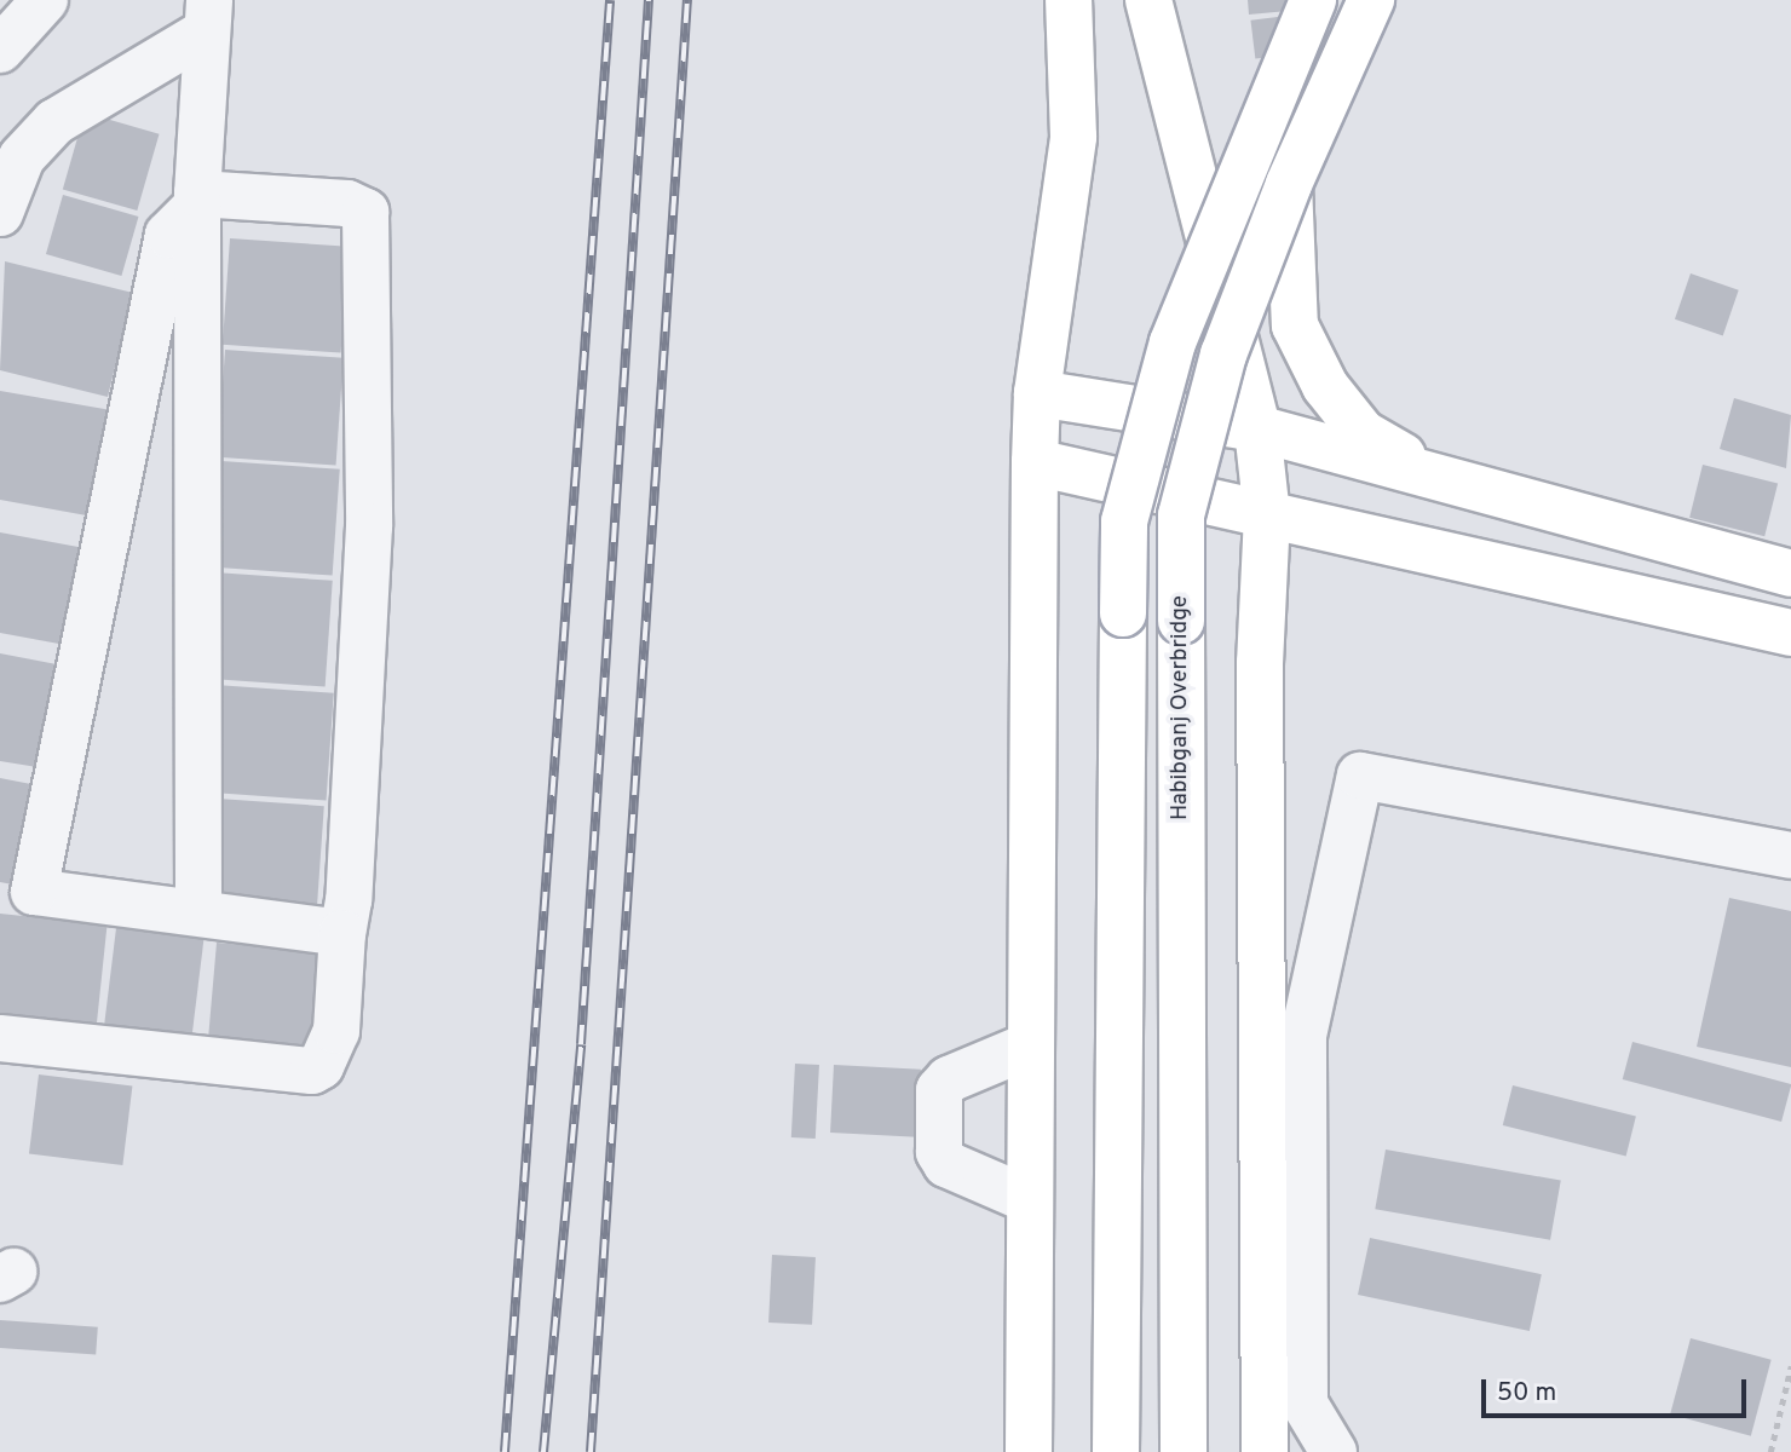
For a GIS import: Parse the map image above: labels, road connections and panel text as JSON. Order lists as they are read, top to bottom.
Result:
{
  "streets": {
    "main road": ["Habibganj Overbridge"]
  },
  "scale_bar": "50 m"
}
